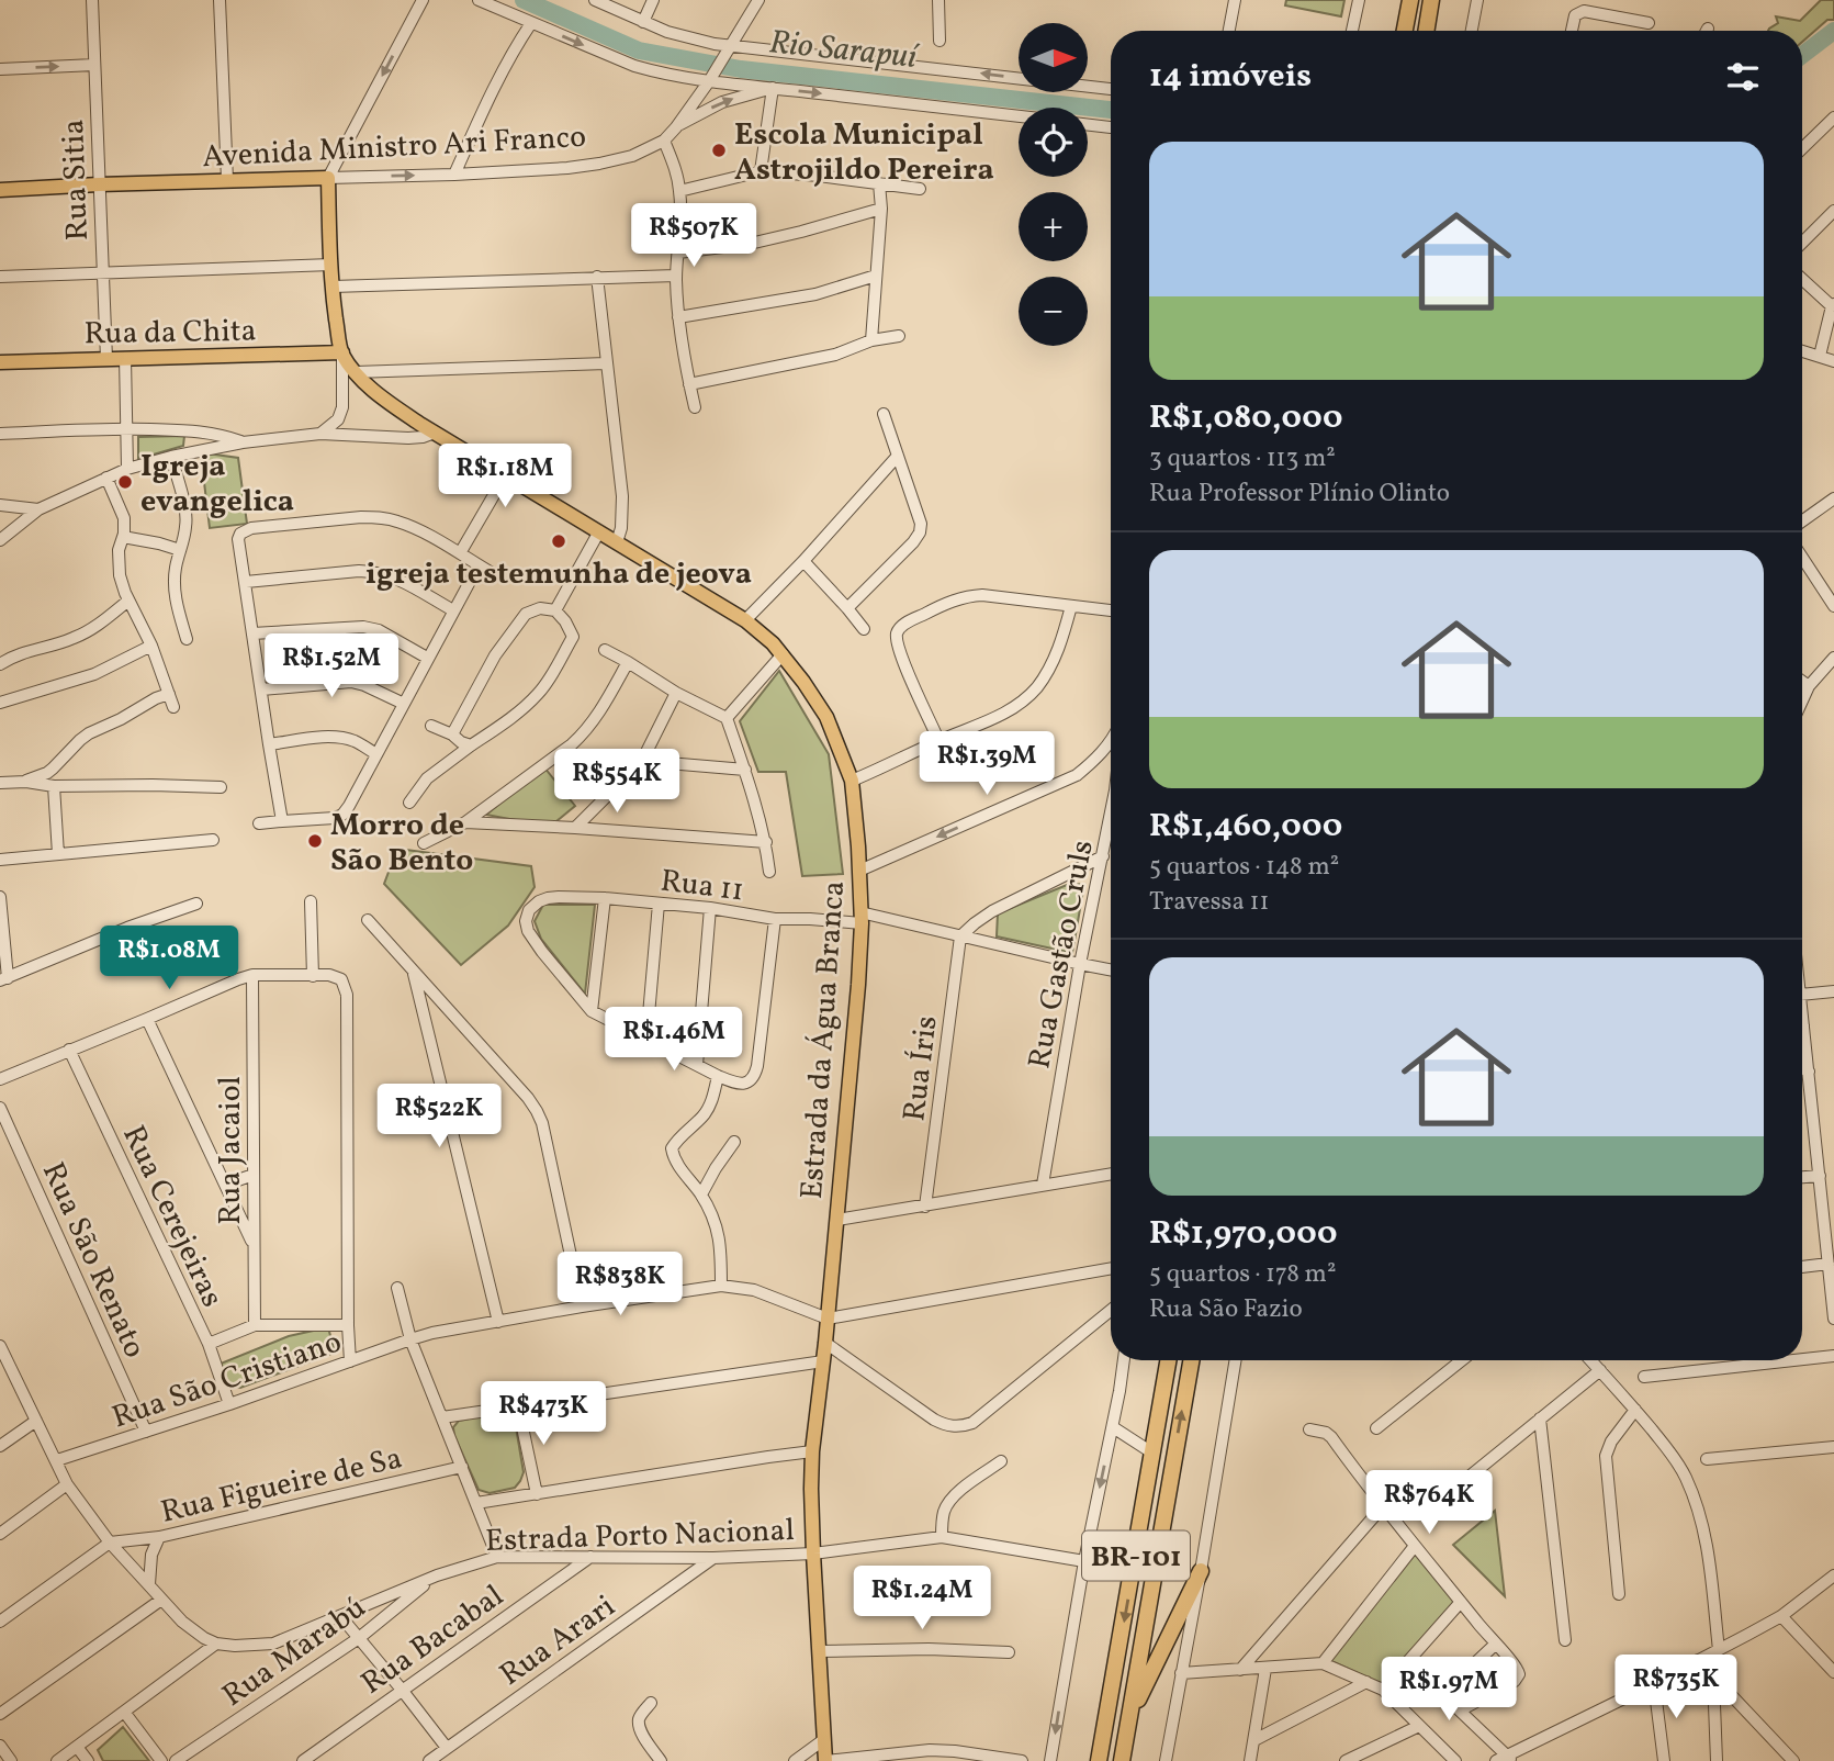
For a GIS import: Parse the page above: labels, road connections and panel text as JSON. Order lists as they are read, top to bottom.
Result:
{
  "streets": {
    "highway": ["BR-101"],
    "main road": ["Avenida Ministro Ari Franco", "Rua da Chita", "Estrada da Água Branca"],
    "street": [
      "Rua Sitia",
      "Rua 11",
      "Rua Gastão Cruls",
      "Rua Íris",
      "Rua Jacaiol",
      "Rua Cerejeiras",
      "Rua São Renato",
      "Rua São Cristiano",
      "Rua Figueire de Sa",
      "Estrada Porto Nacional",
      "Rua Bacabal",
      "Rua Arari",
      "Rua Marabú"
    ]
  },
  "crossings": [
    ["Avenida Ministro Ari Franco", "Rua Sitia"],
    ["Avenida Ministro Ari Franco", "Estrada da Água Branca"],
    ["Rua Sitia", "Rua da Chita"],
    ["Rua da Chita", "Estrada da Água Branca"],
    ["Rua 11", "Rua Gastão Cruls"],
    ["Rua 11", "Estrada da Água Branca"],
    ["Rua 11", "Rua Íris"],
    ["Estrada da Água Branca", "Rua São Cristiano"],
    ["Estrada da Água Branca", "Estrada Porto Nacional"],
    ["Rua Cerejeiras", "Rua São Cristiano"],
    ["Rua São Renato", "Rua São Cristiano"],
    ["Rua São Cristiano", "Estrada Porto Nacional"],
    ["Rua Figueire de Sa", "Estrada Porto Nacional"],
    ["Estrada Porto Nacional", "Rua Bacabal"],
    ["Estrada Porto Nacional", "Rua Arari"],
    ["Estrada Porto Nacional", "Rua Marabú"]
  ],
  "water": ["Rio Sarapuí"],
  "places": [
    "Escola Municipal Astrojildo Pereira",
    "Igreja evangelica",
    "igreja testemunha de jeova",
    "Morro de São Bento"
  ],
  "north": "right",
  "page": {
    "map_buttons": ["+", "−"],
    "heading": "14 imóveis",
    "list": [
      {
        "name": "R$1,080,000",
        "note": "3 quartos · 113 m² · Rua Professor Plínio Olinto"
      },
      {
        "name": "R$1,460,000",
        "note": "5 quartos · 148 m² · Travessa 11"
      },
      {
        "name": "R$1,970,000",
        "note": "5 quartos · 178 m² · Rua São Fazio"
      }
    ],
    "price": [
      "R$507K",
      "R$1.18M",
      "R$1.52M",
      "R$1.39M",
      "R$554K",
      "R$1.08M",
      "R$1.46M",
      "R$522K",
      "R$838K",
      "R$473K",
      "R$764K",
      "R$1.24M",
      "R$735K",
      "R$1.97M"
    ]
  }
}
